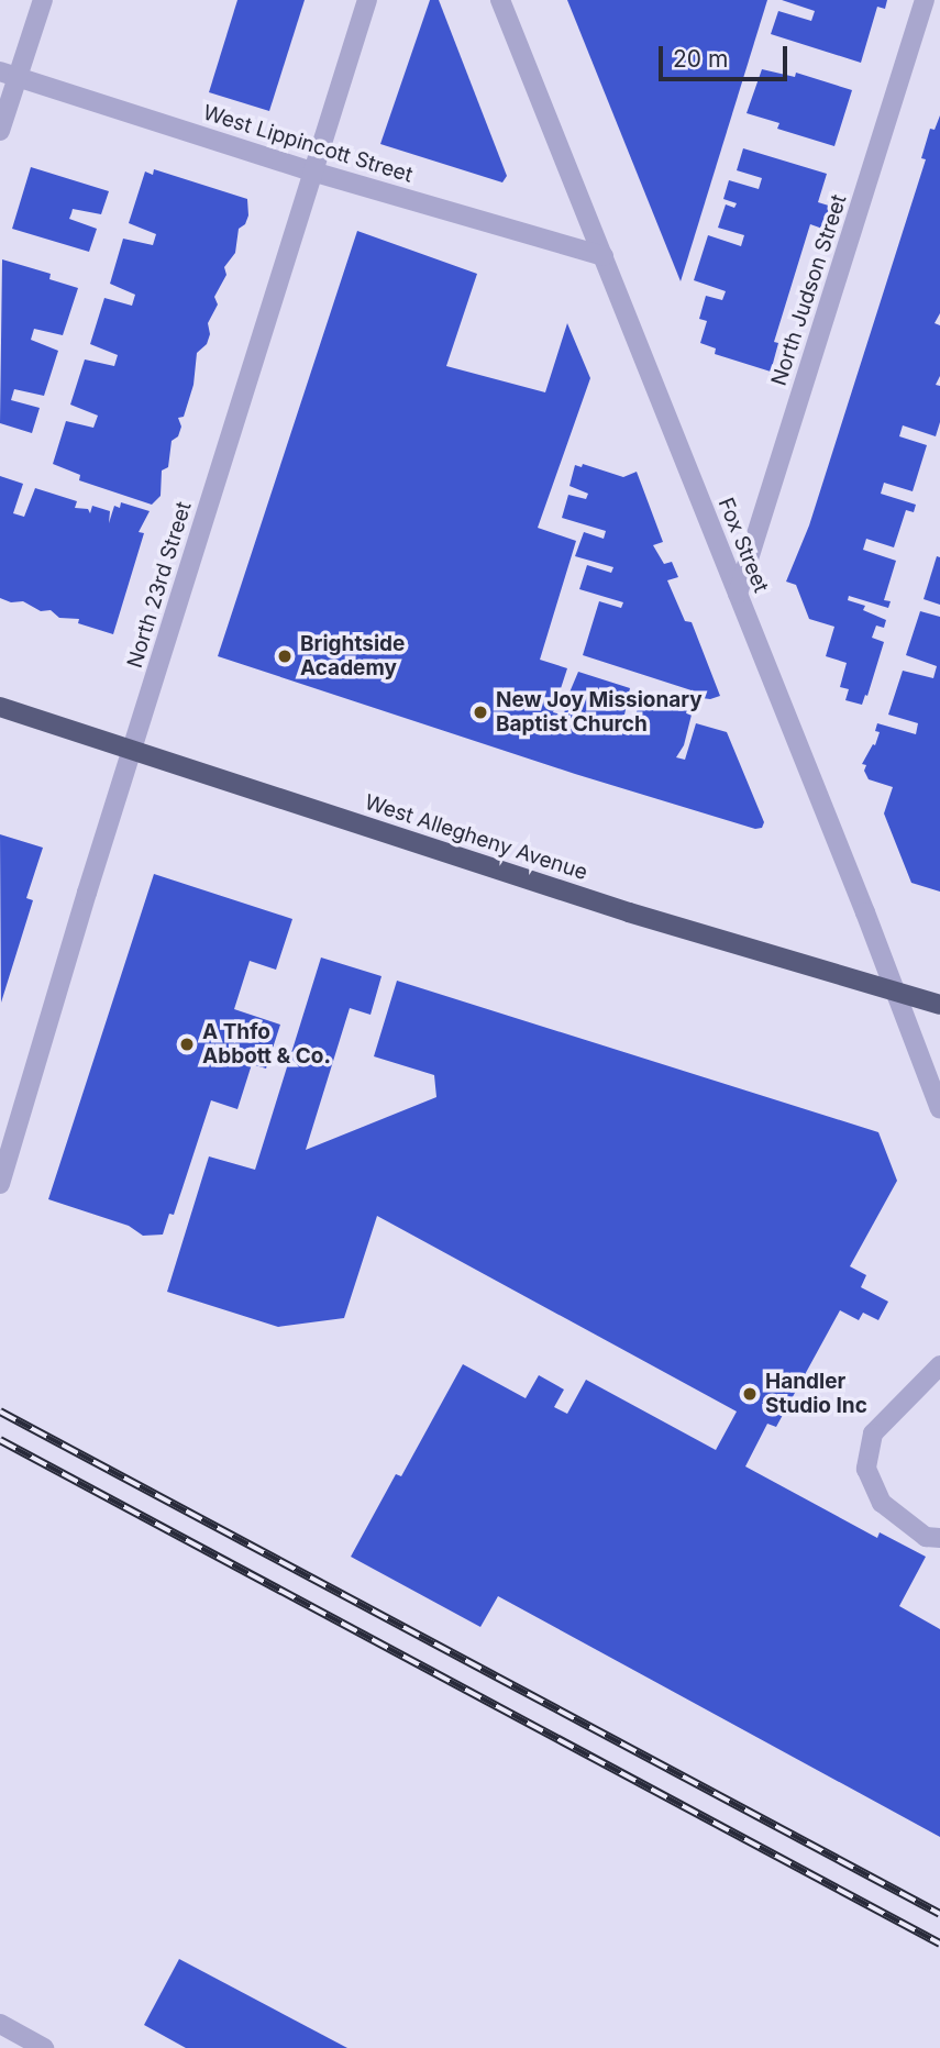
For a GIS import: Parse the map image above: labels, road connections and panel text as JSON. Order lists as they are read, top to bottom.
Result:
{
  "streets": {
    "main road": ["West Allegheny Avenue"],
    "street": [
      "West Lippincott Street",
      "North Judson Street",
      "Fox Street",
      "North 23rd Street"
    ]
  },
  "crossings": [
    ["West Lippincott Street", "Fox Street"],
    ["West Lippincott Street", "North 23rd Street"],
    ["North Judson Street", "Fox Street"],
    ["Fox Street", "West Allegheny Avenue"],
    ["North 23rd Street", "West Allegheny Avenue"]
  ],
  "places": [
    "Brightside Academy",
    "New Joy Missionary Baptist Church",
    "A Thfo Abbott & Co.",
    "Handler Studio Inc"
  ],
  "scale_bar": "20 m"
}
